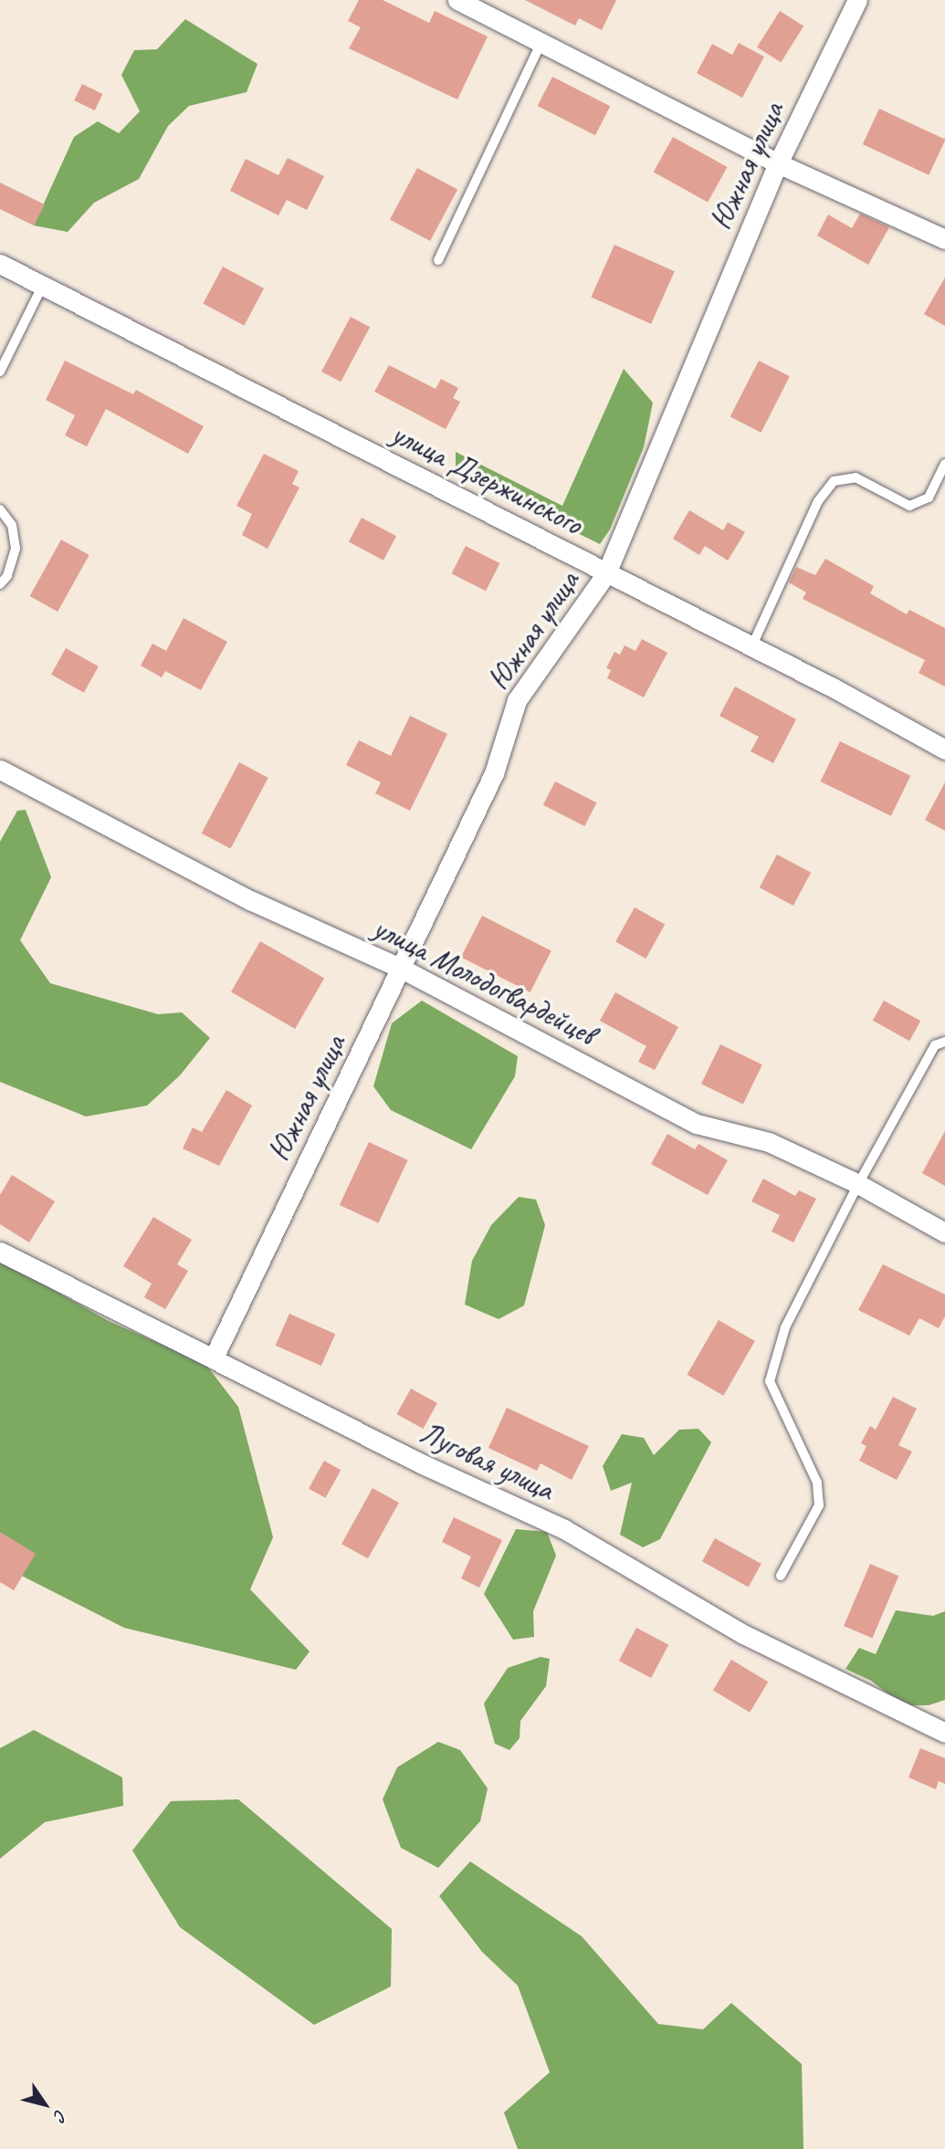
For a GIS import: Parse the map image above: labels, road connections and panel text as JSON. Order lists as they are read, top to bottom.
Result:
{
  "streets": {
    "street": [
      "Южная улица",
      "улица Дзержинского",
      "улица Молодогвардейцев",
      "Луговая улица"
    ]
  },
  "crossings": [
    ["Южная улица", "улица Дзержинского"],
    ["Южная улица", "улица Молодогвардейцев"],
    ["Южная улица", "Луговая улица"]
  ],
  "north": "bottom right"
}
